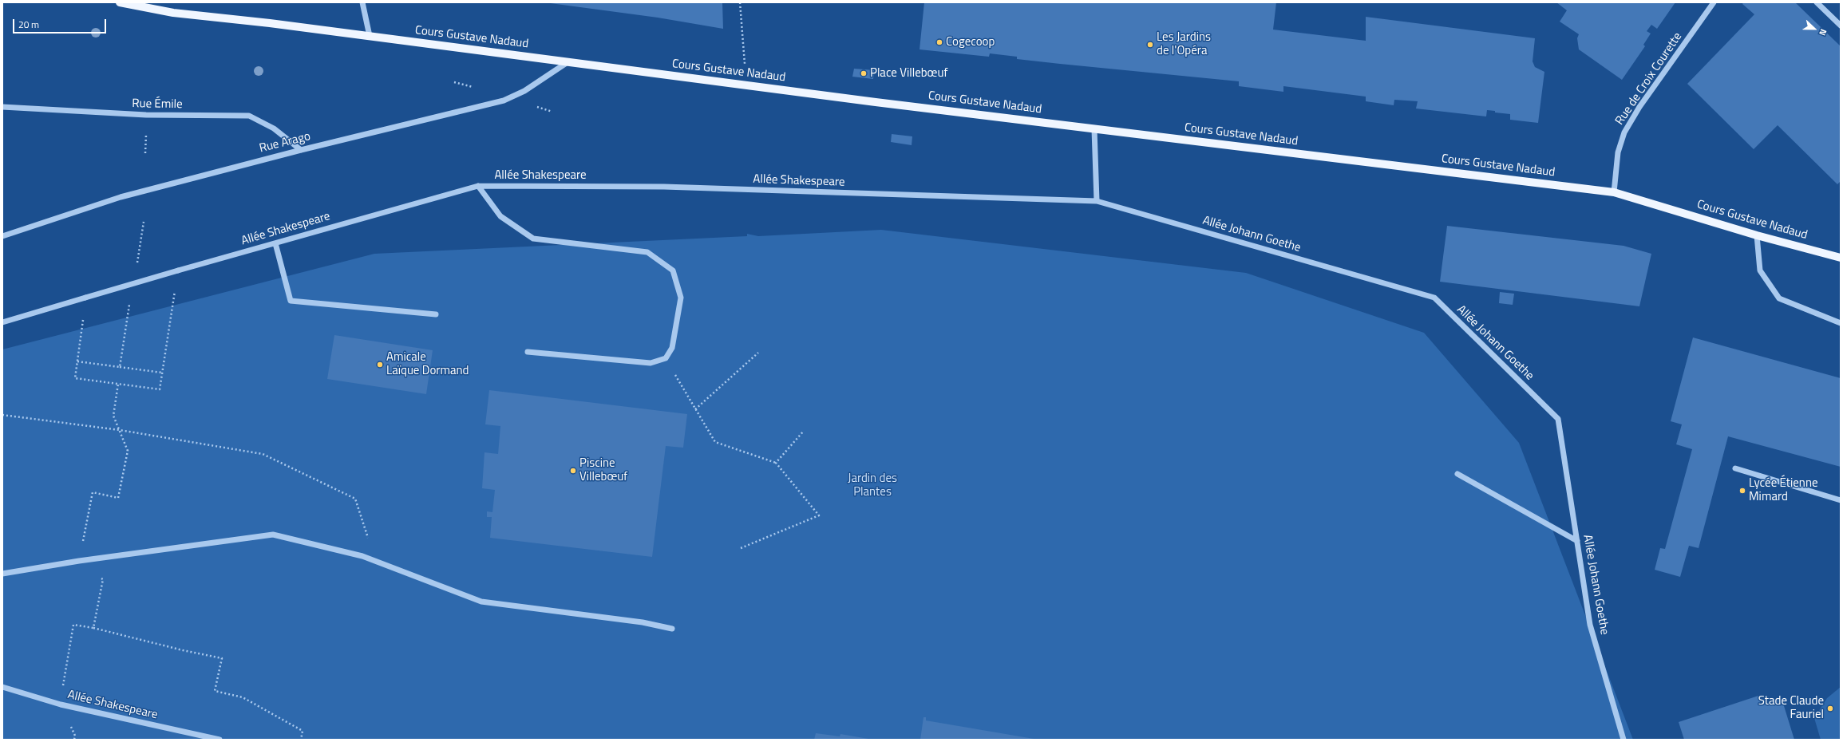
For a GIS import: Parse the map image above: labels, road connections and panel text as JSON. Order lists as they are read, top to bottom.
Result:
{
  "streets": {
    "main road": ["Cours Gustave Nadaud"],
    "street": [
      "Rue de Croix Courette",
      "Rue Émile",
      "Rue Arago",
      "Allée Shakespeare",
      "Allée Johann Goethe"
    ]
  },
  "crossings": [
    ["Cours Gustave Nadaud", "Rue de Croix Courette"],
    ["Cours Gustave Nadaud", "Rue Arago"],
    ["Rue Émile", "Rue Arago"],
    ["Allée Shakespeare", "Allée Johann Goethe"]
  ],
  "parks": ["Jardin des Plantes"],
  "places": [
    "Cogecoop",
    "Les Jardins de l'Opéra",
    "Place Villebœuf",
    "Amicale Laïque Dormand",
    "Piscine Villebœuf",
    "Lycée Étienne Mimard",
    "Stade Claude Fauriel"
  ],
  "scale_bar": "20 m",
  "north": "right"
}
